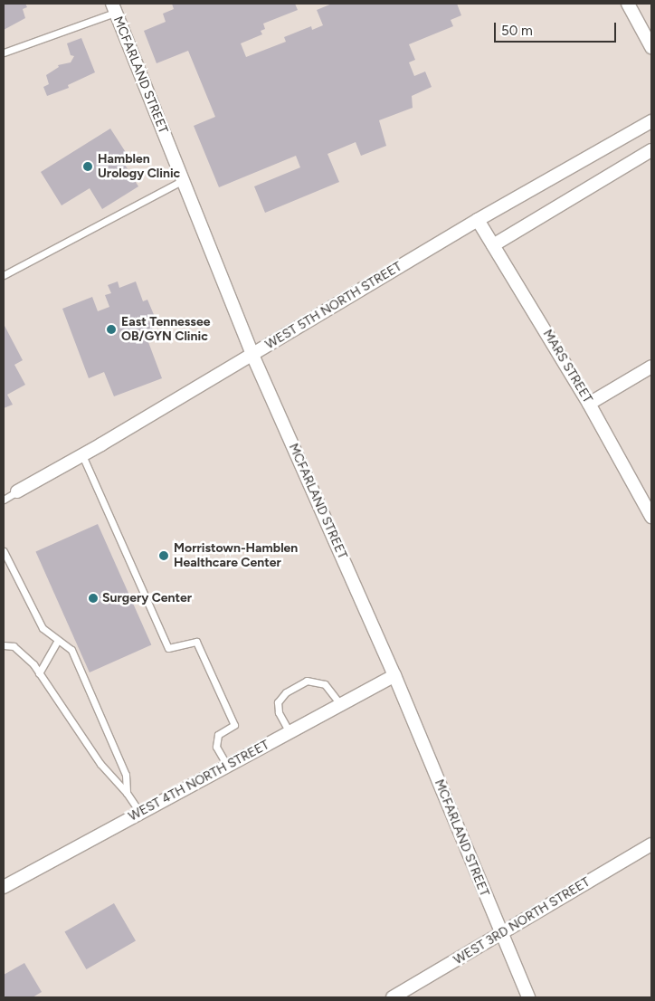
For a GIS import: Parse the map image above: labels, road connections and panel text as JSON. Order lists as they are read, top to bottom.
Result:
{
  "streets": {
    "street": [
      "MCFARLAND STREET",
      "WEST 5TH NORTH STREET",
      "MARS STREET",
      "WEST 4TH NORTH STREET",
      "WEST 3RD NORTH STREET"
    ]
  },
  "crossings": [
    ["MCFARLAND STREET", "WEST 5TH NORTH STREET"],
    ["MCFARLAND STREET", "WEST 4TH NORTH STREET"],
    ["MCFARLAND STREET", "WEST 3RD NORTH STREET"],
    ["WEST 5TH NORTH STREET", "MARS STREET"]
  ],
  "places": [
    "Hamblen Urology Clinic",
    "East Tennessee OB/GYN Clinic",
    "Morristown-Hamblen Healthcare Center",
    "Surgery Center"
  ],
  "scale_bar": "50 m"
}
